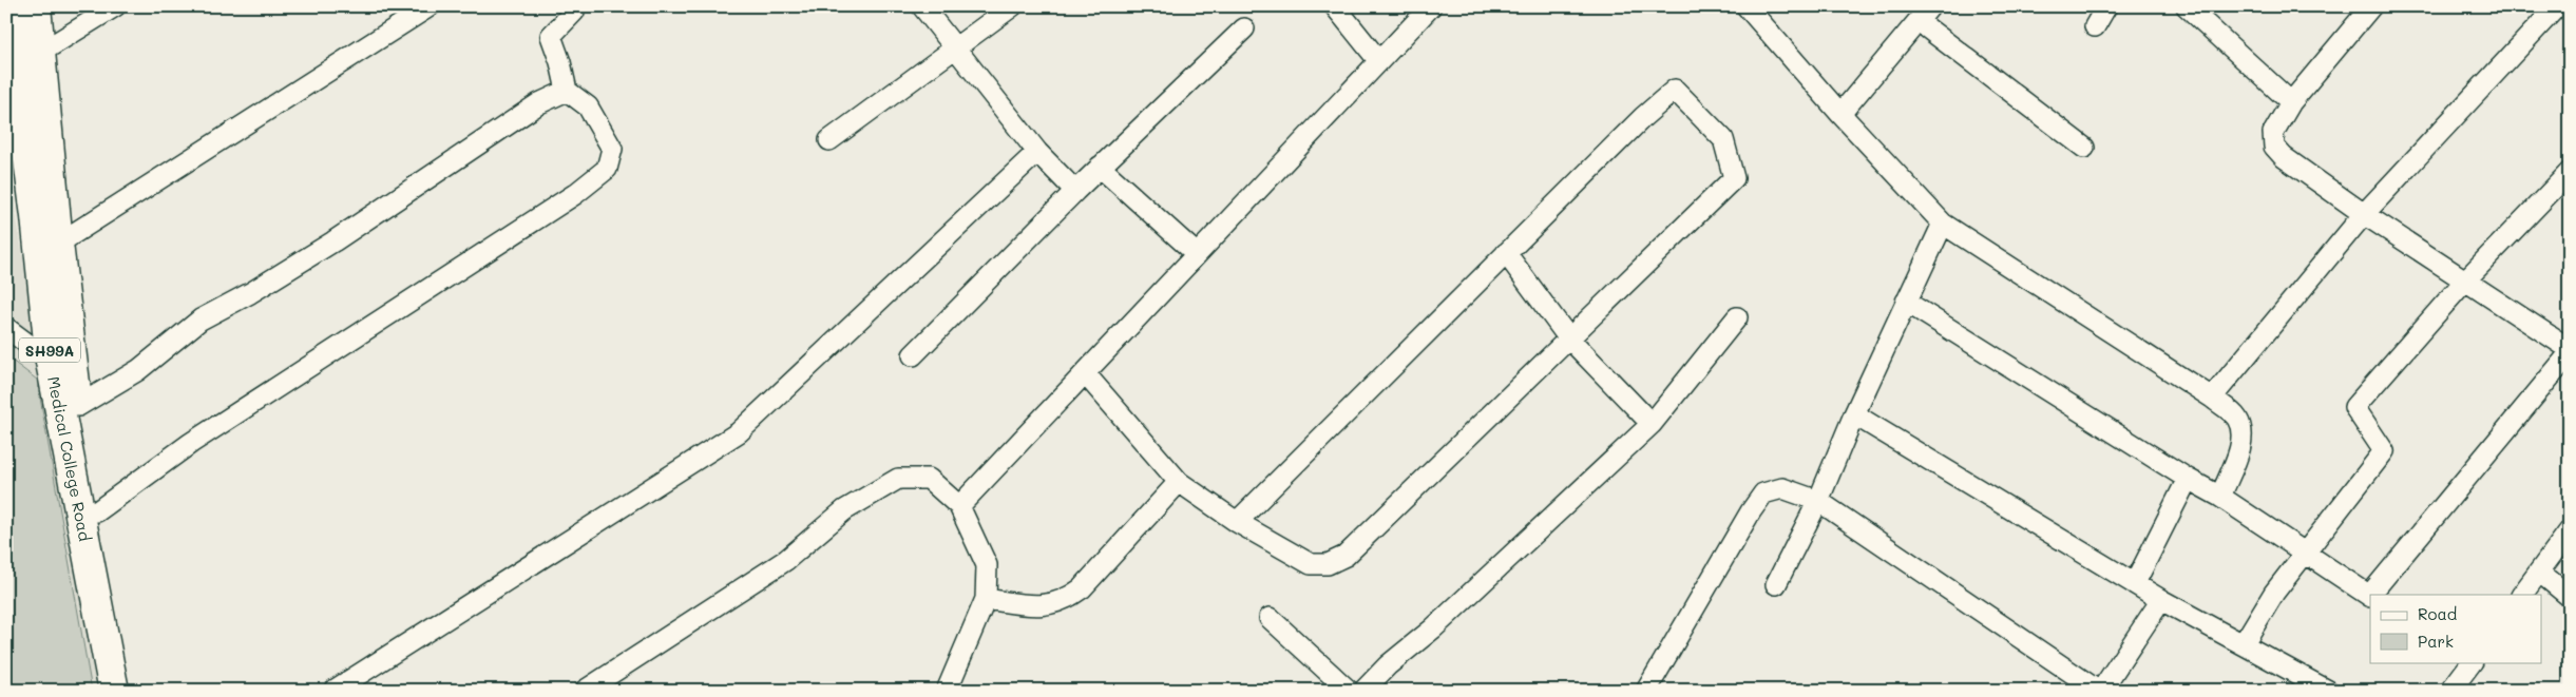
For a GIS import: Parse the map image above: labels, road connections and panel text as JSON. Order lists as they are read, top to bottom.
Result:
{
  "streets": {
    "main road": ["SH99A", "Medical College Road"]
  },
  "legend": ["Road", "Park"]
}
